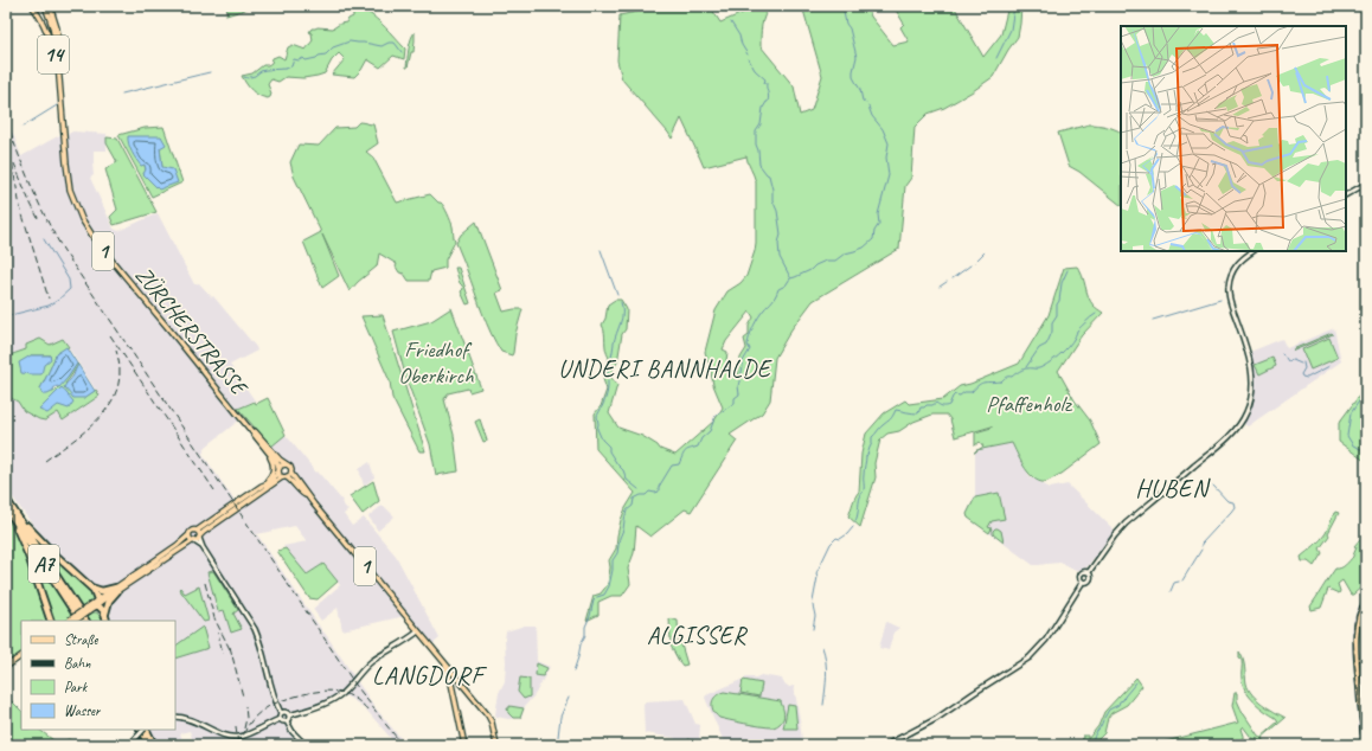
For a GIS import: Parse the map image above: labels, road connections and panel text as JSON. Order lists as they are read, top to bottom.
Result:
{
  "streets": {
    "highway": ["A7"],
    "main road": ["14", "1", "ZÜRCHERSTRASSE"]
  },
  "crossings": [
    ["14", "1"],
    ["14", "ZÜRCHERSTRASSE"],
    ["1", "ZÜRCHERSTRASSE"]
  ],
  "districts": [
    "UNDERI BANNHALDE",
    "HUBEN",
    "ALGISSER",
    "LANGDORF"
  ],
  "parks": ["Friedhof Oberkirch", "Pfaffenholz"],
  "legend": [
    "Straße",
    "Bahn",
    "Park",
    "Wasser"
  ]
}
